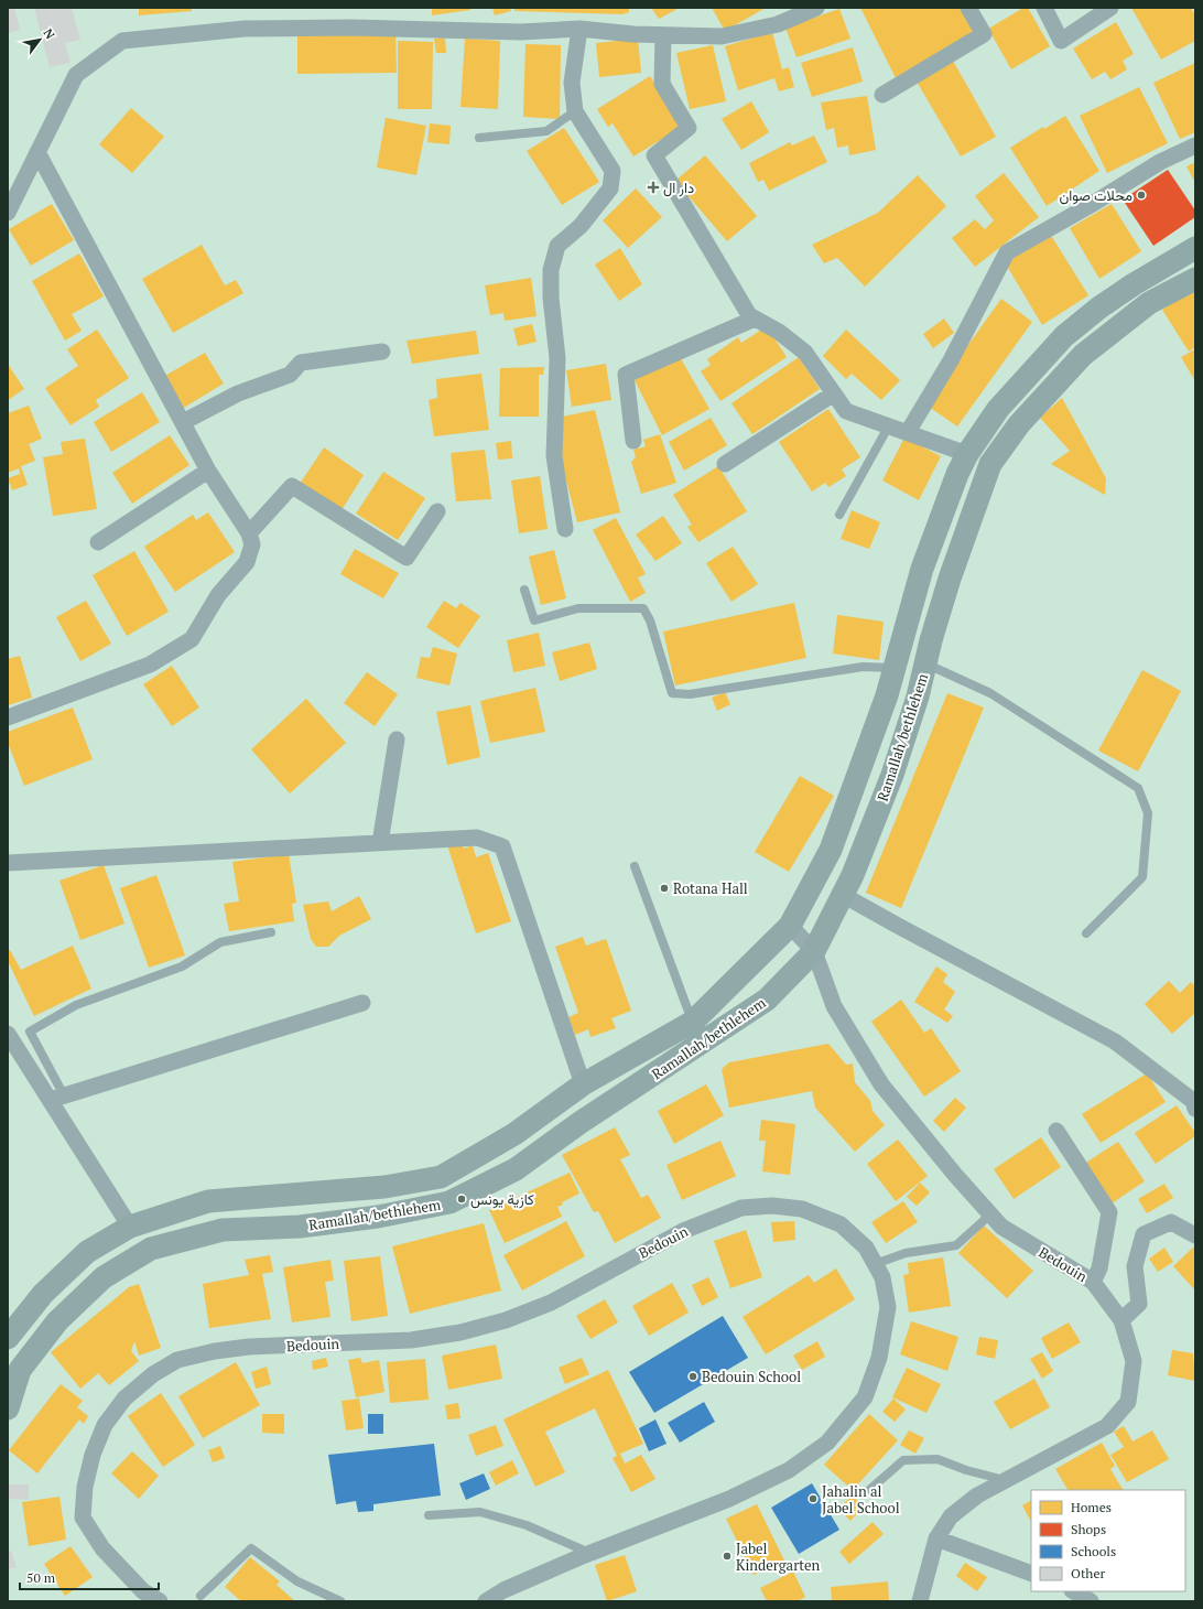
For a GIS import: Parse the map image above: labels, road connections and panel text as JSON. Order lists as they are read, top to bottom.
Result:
{
  "streets": {
    "main road": ["Ramallah/bethlehem"],
    "street": ["Bedouin"]
  },
  "crossings": [
    ["Ramallah/bethlehem", "Bedouin"]
  ],
  "places": {
    "health": ["دار ال"],
    "other": [
      "محلات صوان",
      "Rotana Hall",
      "كازية يونس",
      "Bedouin School",
      "Jahalin al Jabel School",
      "Jabel Kindergarten"
    ]
  },
  "legend": [
    "Homes",
    "Shops",
    "Schools",
    "Other"
  ],
  "scale_bar": "50 m",
  "north": "top right"
}
